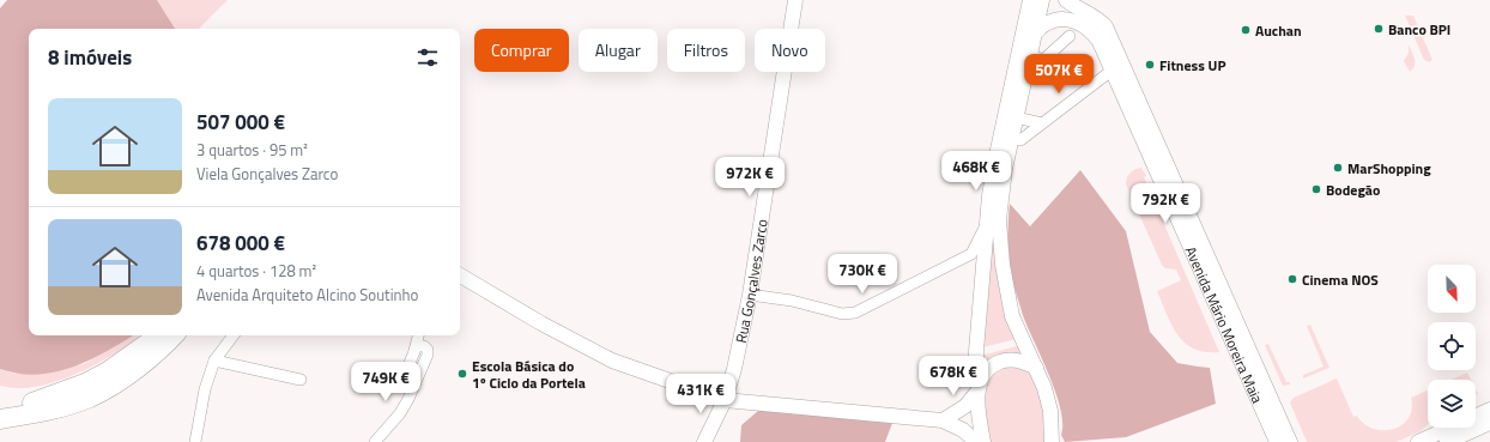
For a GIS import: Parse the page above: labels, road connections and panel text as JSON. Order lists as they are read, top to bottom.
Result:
{
  "streets": {
    "main road": ["Rua Gonçalves Zarco", "Avenida Mário Moreira Maia"]
  },
  "places": [
    "Banco BPI",
    "Auchan",
    "Fitness UP",
    "MarShopping",
    "Bodegão",
    "Cinema NOS",
    "Escola Básica do 1º Ciclo da Portela"
  ],
  "north": "bottom right",
  "page": {
    "chip": [
      "Comprar",
      "Alugar",
      "Filtros",
      "Novo"
    ],
    "heading": "8 imóveis",
    "price": [
      "507K €",
      "468K €",
      "972K €",
      "792K €",
      "730K €",
      "678K €",
      "749K €",
      "431K €"
    ],
    "list": [
      {
        "name": "507 000 €",
        "note": "3 quartos · 95 m² · Viela Gonçalves Zarco"
      },
      {
        "name": "678 000 €",
        "note": "4 quartos · 128 m² · Avenida Arquiteto Alcino Soutinho"
      }
    ]
  }
}
